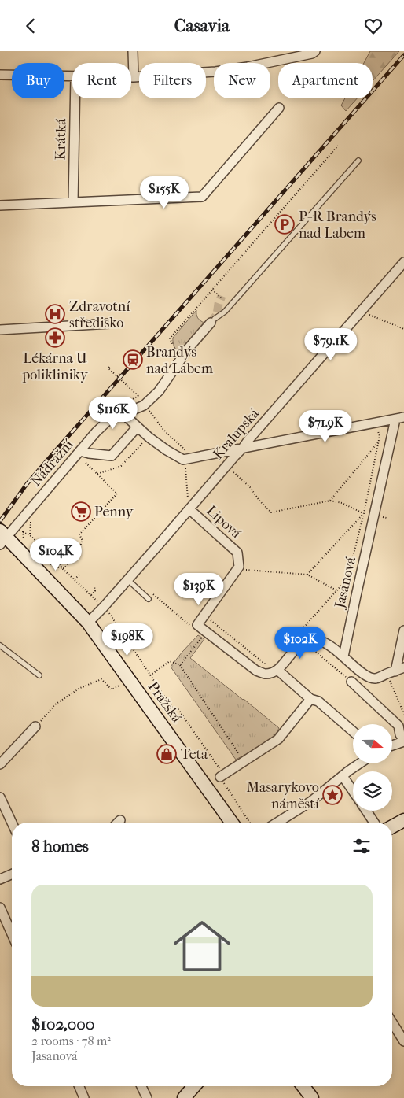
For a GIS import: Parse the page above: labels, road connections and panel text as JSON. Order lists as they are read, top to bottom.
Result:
{
  "streets": {
    "main road": ["Pražská"],
    "street": [
      "Krátká",
      "Kralupská",
      "Nádražní",
      "Lipová",
      "Jasanová"
    ]
  },
  "crossings": [
    ["Kralupská", "Lipová"],
    ["Kralupská", "Pražská"],
    ["Nádražní", "Pražská"]
  ],
  "places": {
    "parking": ["P+R Brandýs nad Labem"],
    "hospital": ["Zdravotní středisko"],
    "pharmacy": ["Lékárna U polikliniky"],
    "station": ["Brandýs nad Labem"],
    "supermarket": ["Penny"],
    "shop": ["Teta"],
    "place": ["Masarykovo náměstí"]
  },
  "north": "right",
  "page": {
    "header": "Casavia",
    "chip": [
      "Buy",
      "Rent",
      "Filters",
      "New",
      "Apartment"
    ],
    "price": [
      "$155K",
      "$79.1K",
      "$116K",
      "$71.9K",
      "$104K",
      "$139K",
      "$198K",
      "$102K"
    ],
    "heading": "8 homes",
    "list": [
      {
        "name": "$102,000",
        "note": "2 rooms · 78 m² · Jasanová"
      }
    ]
  }
}
